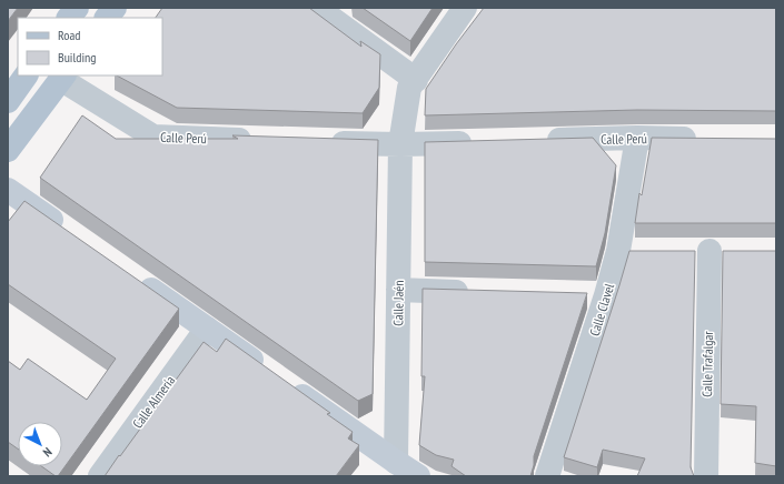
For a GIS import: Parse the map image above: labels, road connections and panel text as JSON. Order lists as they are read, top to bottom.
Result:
{
  "streets": {
    "street": [
      "Calle Perú",
      "Calle Jaén",
      "Calle Clavel",
      "Calle Trafalgar",
      "Calle Almería"
    ]
  },
  "crossings": [
    ["Calle Perú", "Calle Clavel"]
  ],
  "legend": ["Road", "Building"],
  "north": "bottom right"
}
